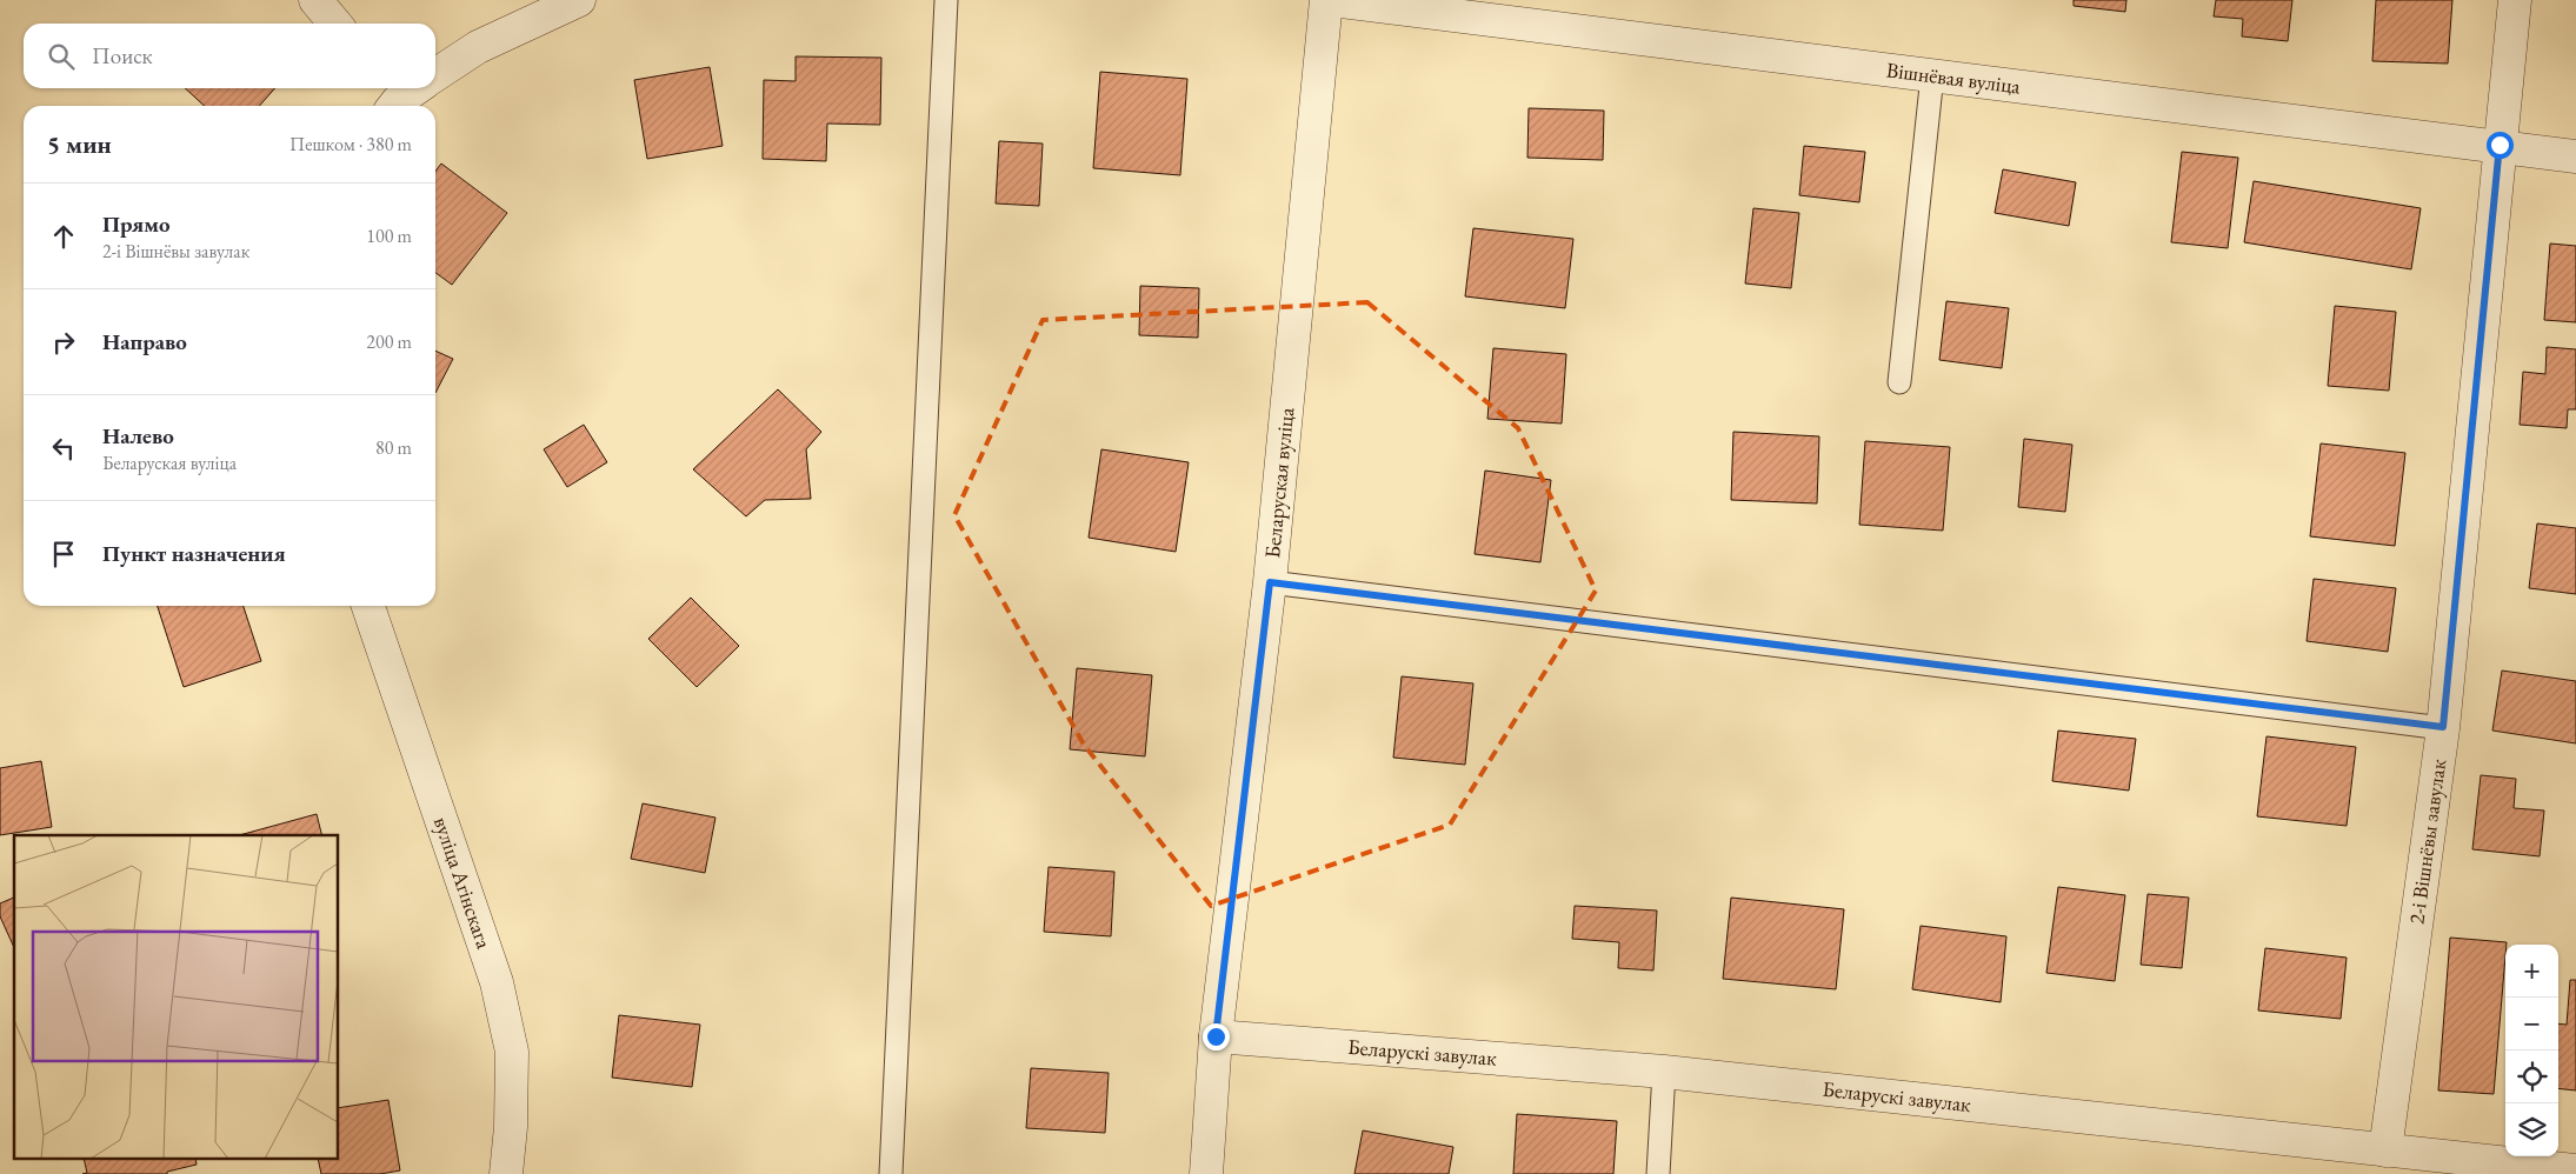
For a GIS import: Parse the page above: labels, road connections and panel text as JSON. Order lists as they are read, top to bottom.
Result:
{
  "streets": {
    "street": [
      "Вішнёвая вуліца",
      "Беларуская вуліца",
      "2-і Вішнёвы завулак",
      "вуліца Агінскага",
      "Беларускі завулак"
    ]
  },
  "crossings": [
    ["Вішнёвая вуліца", "2-і Вішнёвы завулак"],
    ["Беларуская вуліца", "Беларускі завулак"],
    ["2-і Вішнёвы завулак", "Беларускі завулак"]
  ],
  "page": {
    "search": "Поиск",
    "heading": ["5 мин", "Пешком · 380 m"],
    "list": [
      ["Прямо", "2-і Вішнёвы завулак", "100 m"],
      ["Направо", "200 m"],
      ["Налево", "Беларуская вуліца", "80 m"],
      "Пункт назначения"
    ],
    "map_buttons": ["+", "−"]
  }
}
